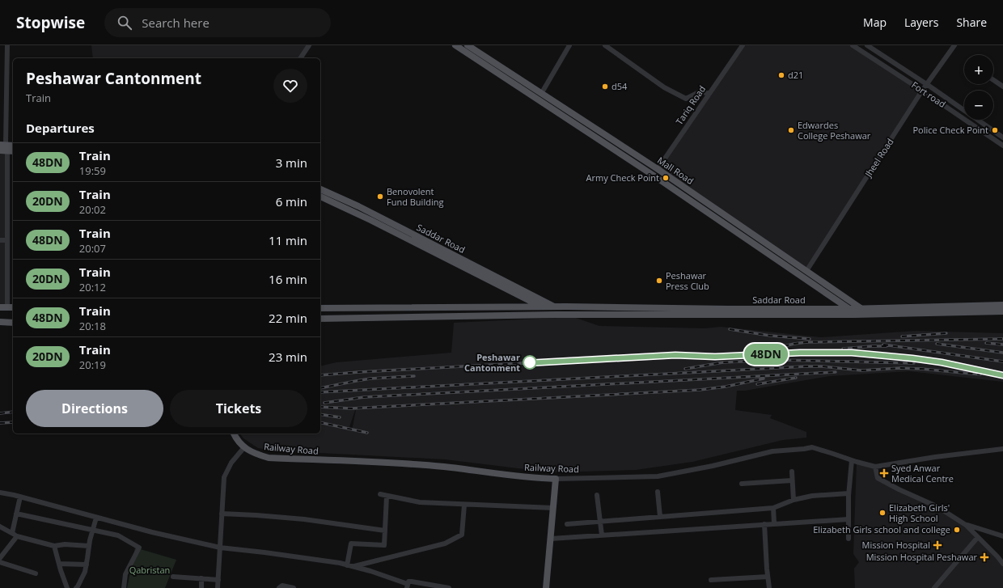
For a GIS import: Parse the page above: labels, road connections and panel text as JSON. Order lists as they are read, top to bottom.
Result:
{
  "streets": {
    "main road": [
      "Tariq Road",
      "Mall Road",
      "Saddar Road",
      "Railway Road"
    ],
    "street": ["Fort road", "Jheel Road"]
  },
  "crossings": [
    ["Fort road", "Jheel Road"],
    ["Tariq Road", "Mall Road"],
    ["Jheel Road", "Mall Road"],
    ["Mall Road", "Saddar Road"]
  ],
  "parks": ["Qabristan"],
  "places": {
    "other": [
      "d21",
      "d54",
      "Edwardes College Peshawar",
      "Police Check Point",
      "Army Check Point",
      "Benovolent Fund Building",
      "Peshawar Press Club",
      "Peshawar Cantonment",
      "Elizabeth Girls' High School",
      "Elizabeth Girls school and college"
    ],
    "health": ["Syed Anwar Medical Centre", "Mission Hospital", "Mission Hospital Peshawar"]
  },
  "page": {
    "header": "Stopwise",
    "search": "Search here",
    "nav": ["Map", "Layers", "Share"],
    "on_map": "48DN",
    "map_buttons": ["+", "−"],
    "heading": [
      ["Peshawar Cantonment", "Train"],
      "Departures"
    ],
    "list": [
      {
        "mark": "48DN",
        "name": "Train",
        "note": "19:59",
        "value": "3 min"
      },
      {
        "mark": "20DN",
        "name": "Train",
        "note": "20:02",
        "value": "6 min"
      },
      {
        "mark": "48DN",
        "name": "Train",
        "note": "20:07",
        "value": "11 min"
      },
      {
        "mark": "20DN",
        "name": "Train",
        "note": "20:12",
        "value": "16 min"
      },
      {
        "mark": "48DN",
        "name": "Train",
        "note": "20:18",
        "value": "22 min"
      },
      {
        "mark": "20DN",
        "name": "Train",
        "note": "20:19",
        "value": "23 min"
      }
    ],
    "buttons": ["Directions", "Tickets"]
  }
}
